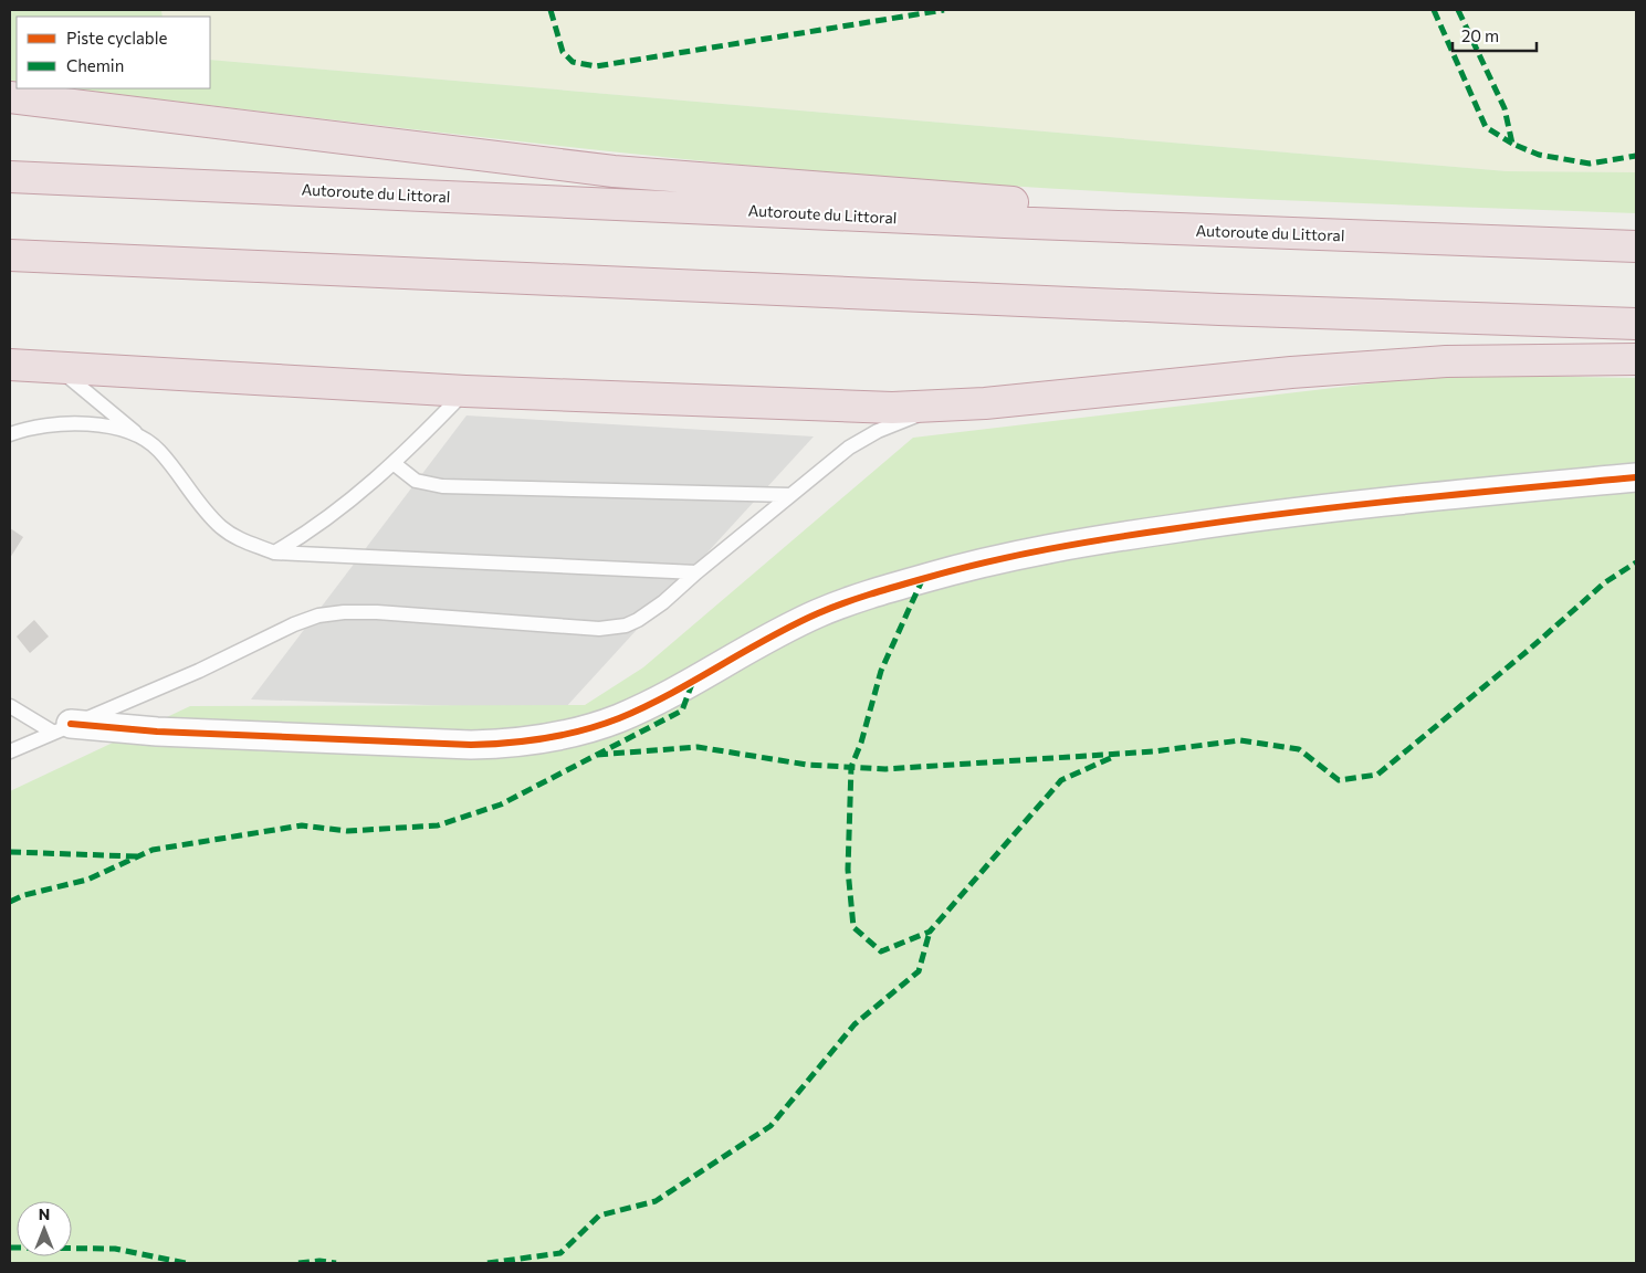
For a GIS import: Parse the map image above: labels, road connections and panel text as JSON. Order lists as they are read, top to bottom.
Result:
{
  "streets": {
    "highway": ["Autoroute du Littoral"]
  },
  "legend": ["Piste cyclable", "Chemin"],
  "scale_bar": "20 m",
  "north": "top"
}
